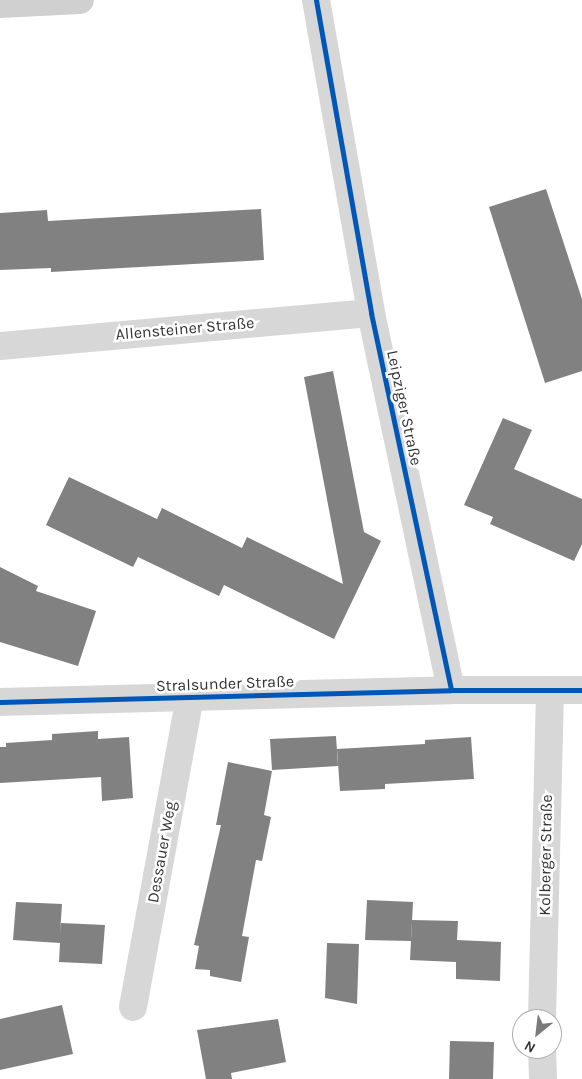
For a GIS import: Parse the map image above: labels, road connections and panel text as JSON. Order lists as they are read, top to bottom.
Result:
{
  "streets": {
    "street": [
      "Allensteiner Straße",
      "Leipziger Straße",
      "Stralsunder Straße",
      "Dessauer Weg",
      "Kolberger Straße"
    ]
  },
  "crossings": [
    ["Allensteiner Straße", "Leipziger Straße"],
    ["Leipziger Straße", "Stralsunder Straße"],
    ["Stralsunder Straße", "Dessauer Weg"]
  ],
  "north": "bottom left"
}
